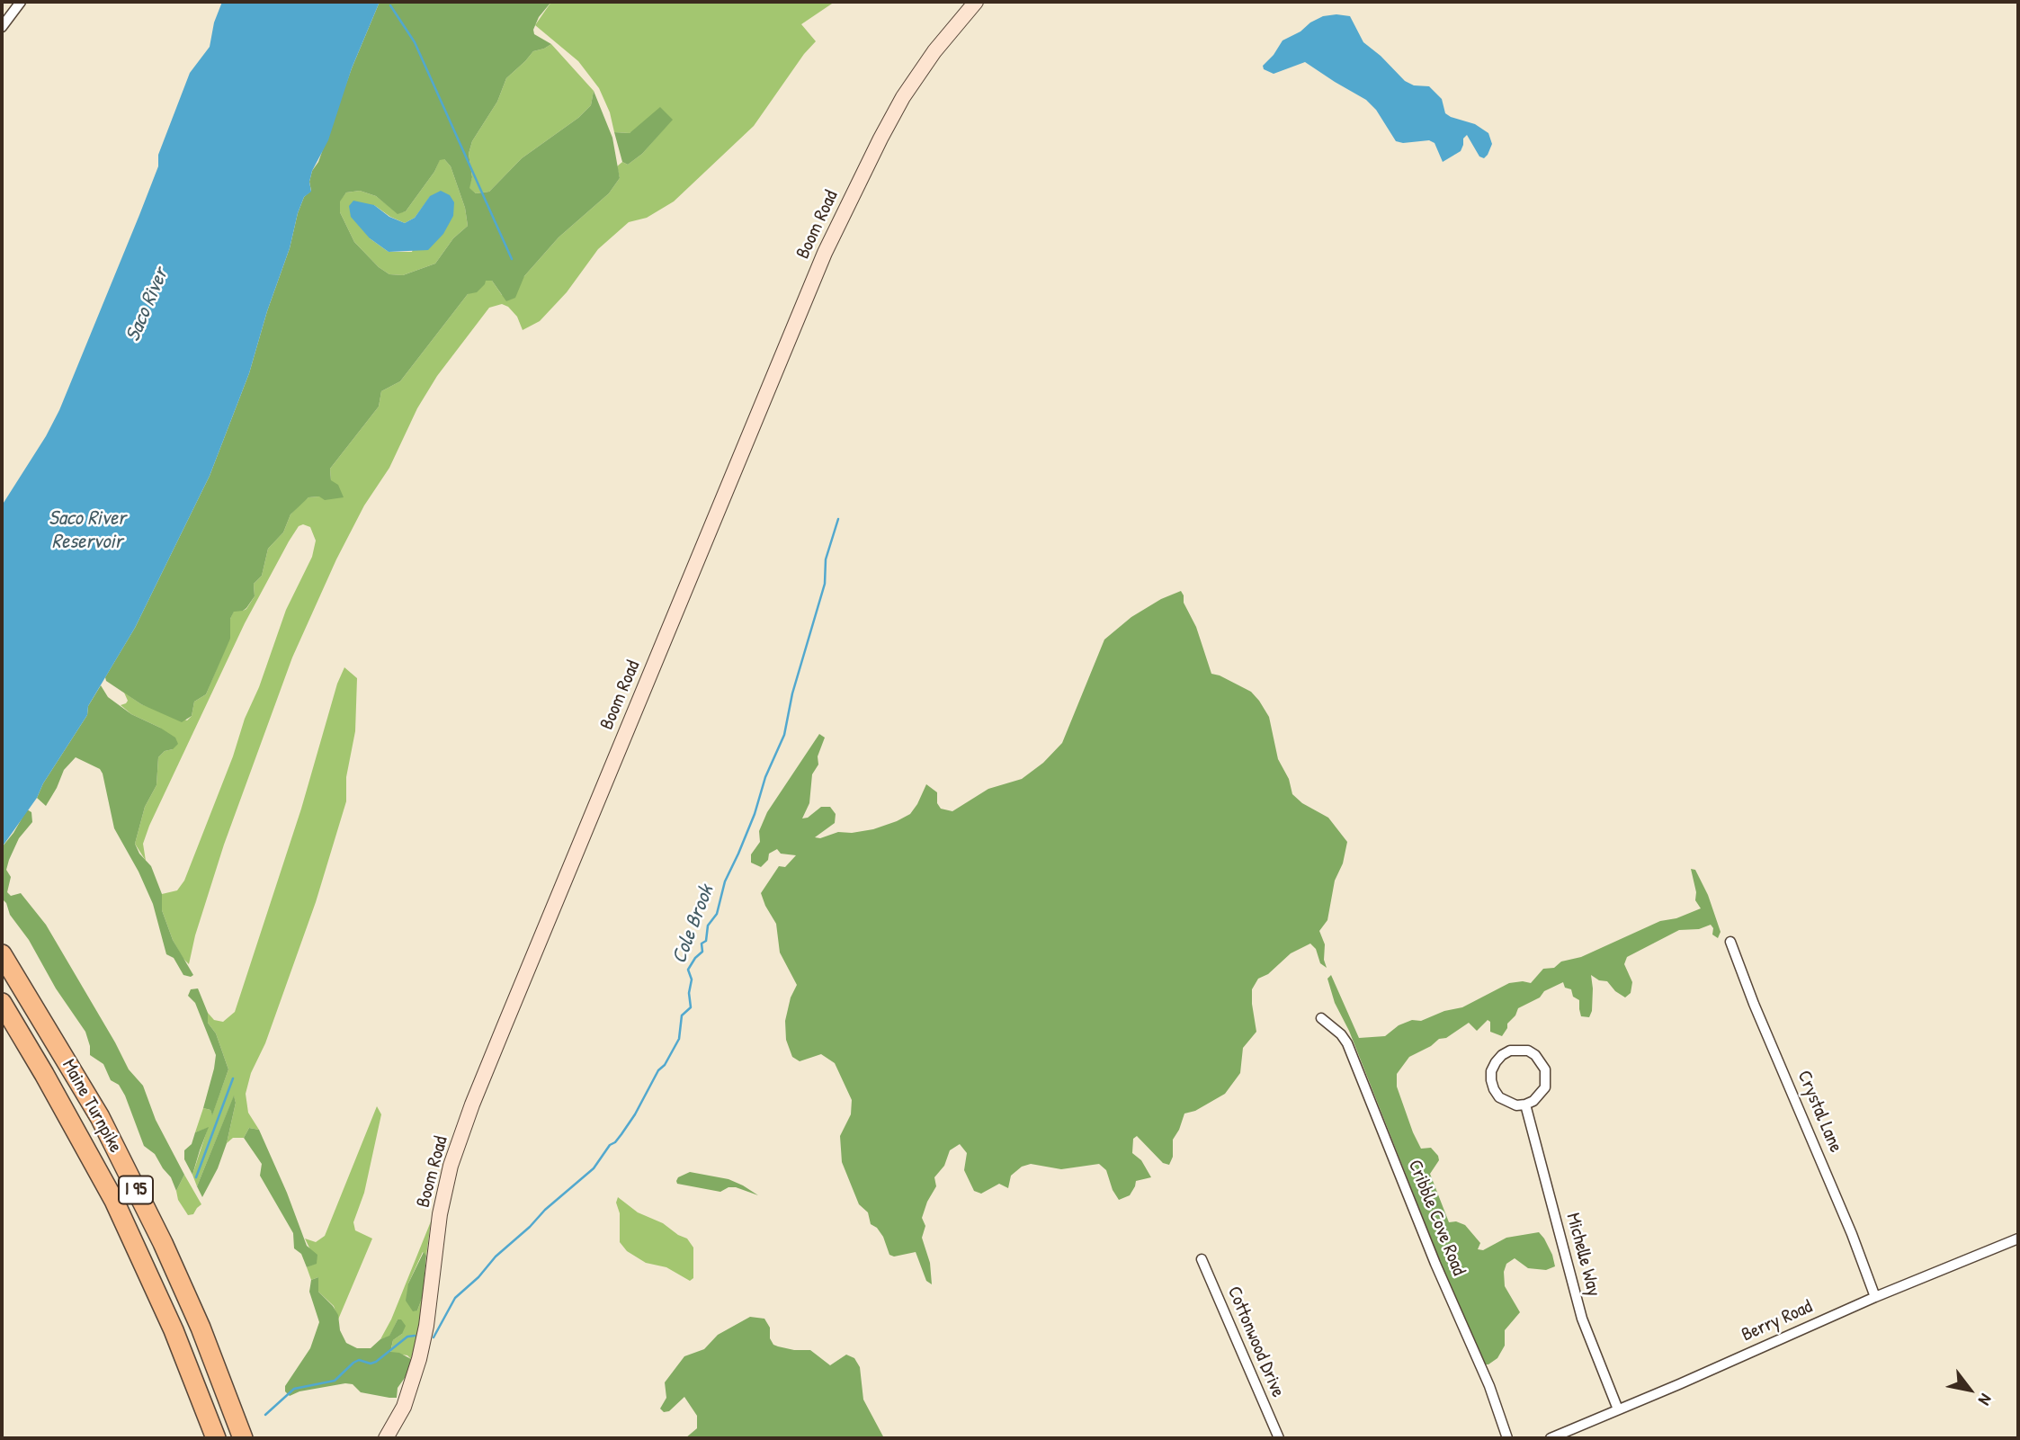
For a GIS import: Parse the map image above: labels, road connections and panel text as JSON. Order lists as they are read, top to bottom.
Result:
{
  "streets": {
    "highway": ["Maine Turnpike", "I 95"],
    "street": [
      "Boom Road",
      "Crystal Lane",
      "Cribble Cove Road",
      "Michelle Way",
      "Berry Road",
      "Cottonwood Drive"
    ]
  },
  "crossings": [
    ["Crystal Lane", "Berry Road"],
    ["Michelle Way", "Berry Road"]
  ],
  "water": ["Saco River", "Saco River Reservoir", "Cole Brook"],
  "north": "bottom right"
}
